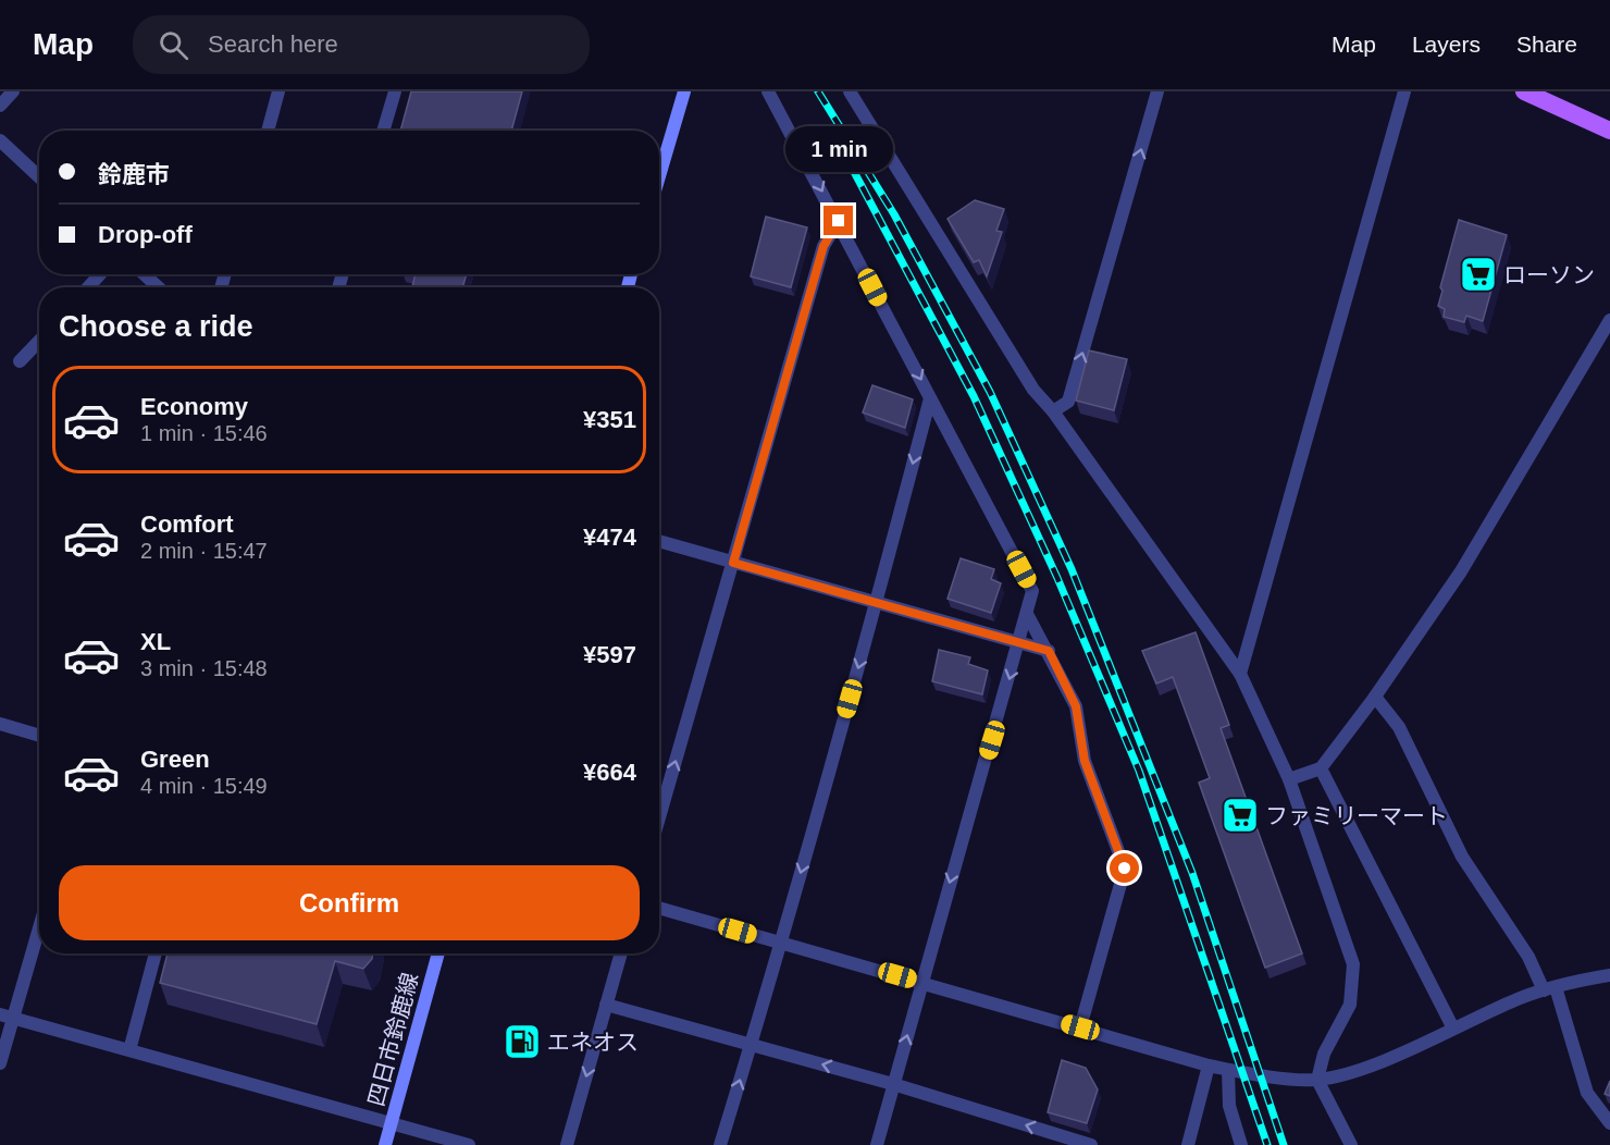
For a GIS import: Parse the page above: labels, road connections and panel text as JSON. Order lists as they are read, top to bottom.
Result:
{
  "streets": {
    "main road": ["四日市鈴鹿線"]
  },
  "places": {
    "supermarket": ["ローソン", "ファミリーマート"],
    "fuel station": ["エネオス"]
  },
  "page": {
    "header": "Map",
    "search": "Search here",
    "nav": ["Map", "Layers", "Share"],
    "bubble": "1 min",
    "banner": ["鈴鹿市", "Drop-off"],
    "heading": "Choose a ride",
    "list": [
      {
        "name": "Economy",
        "note": "1 min · 15:46",
        "value": "¥351"
      },
      {
        "name": "Comfort",
        "note": "2 min · 15:47",
        "value": "¥474"
      },
      {
        "name": "XL",
        "note": "3 min · 15:48",
        "value": "¥597"
      },
      {
        "name": "Green",
        "note": "4 min · 15:49",
        "value": "¥664"
      }
    ],
    "buttons": "Confirm"
  }
}
